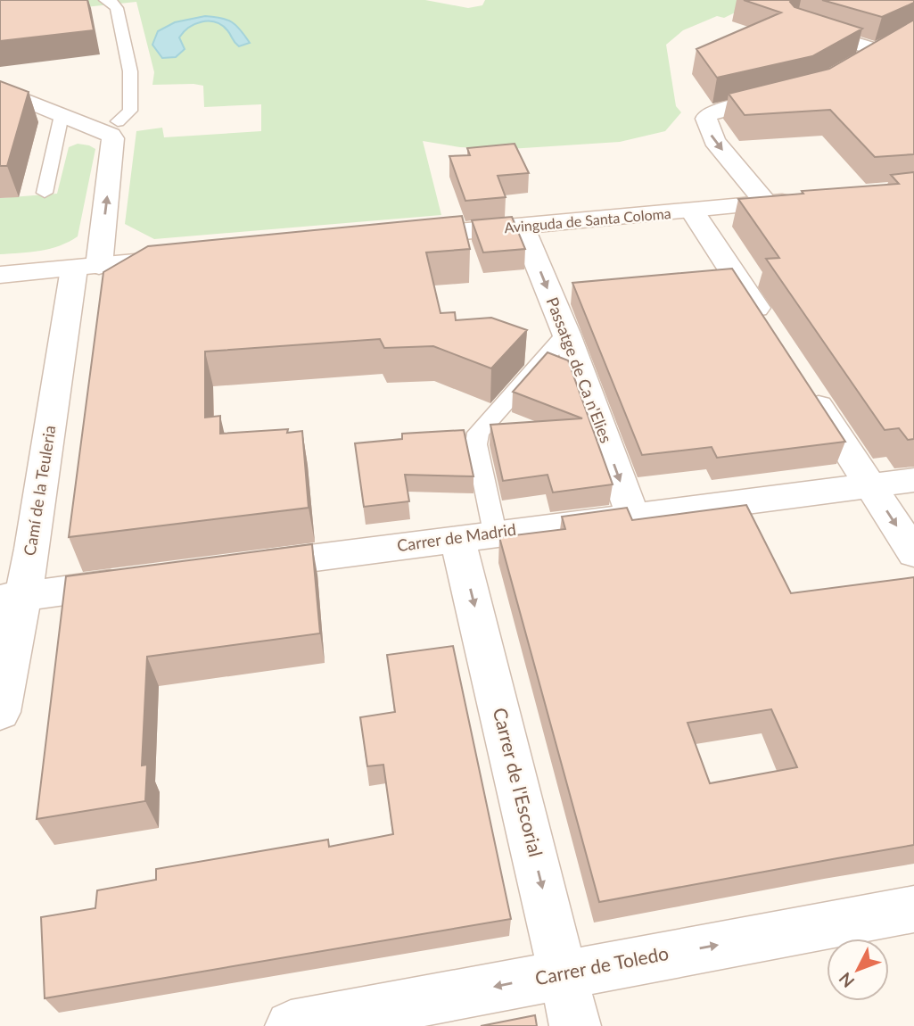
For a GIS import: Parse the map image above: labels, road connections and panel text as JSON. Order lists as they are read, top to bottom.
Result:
{
  "streets": {
    "street": [
      "Avinguda de Santa Coloma",
      "Passatge de Ca n'Elies",
      "Camí de la Teuleria",
      "Carrer de Madrid",
      "Carrer de l'Escorial",
      "Carrer de Toledo"
    ]
  },
  "crossings": [
    ["Avinguda de Santa Coloma", "Passatge de Ca n'Elies"],
    ["Passatge de Ca n'Elies", "Carrer de Madrid"],
    ["Carrer de Madrid", "Carrer de l'Escorial"],
    ["Carrer de l'Escorial", "Carrer de Toledo"]
  ],
  "one_way": ["Carrer de l'Escorial"],
  "north": "bottom left"
}
